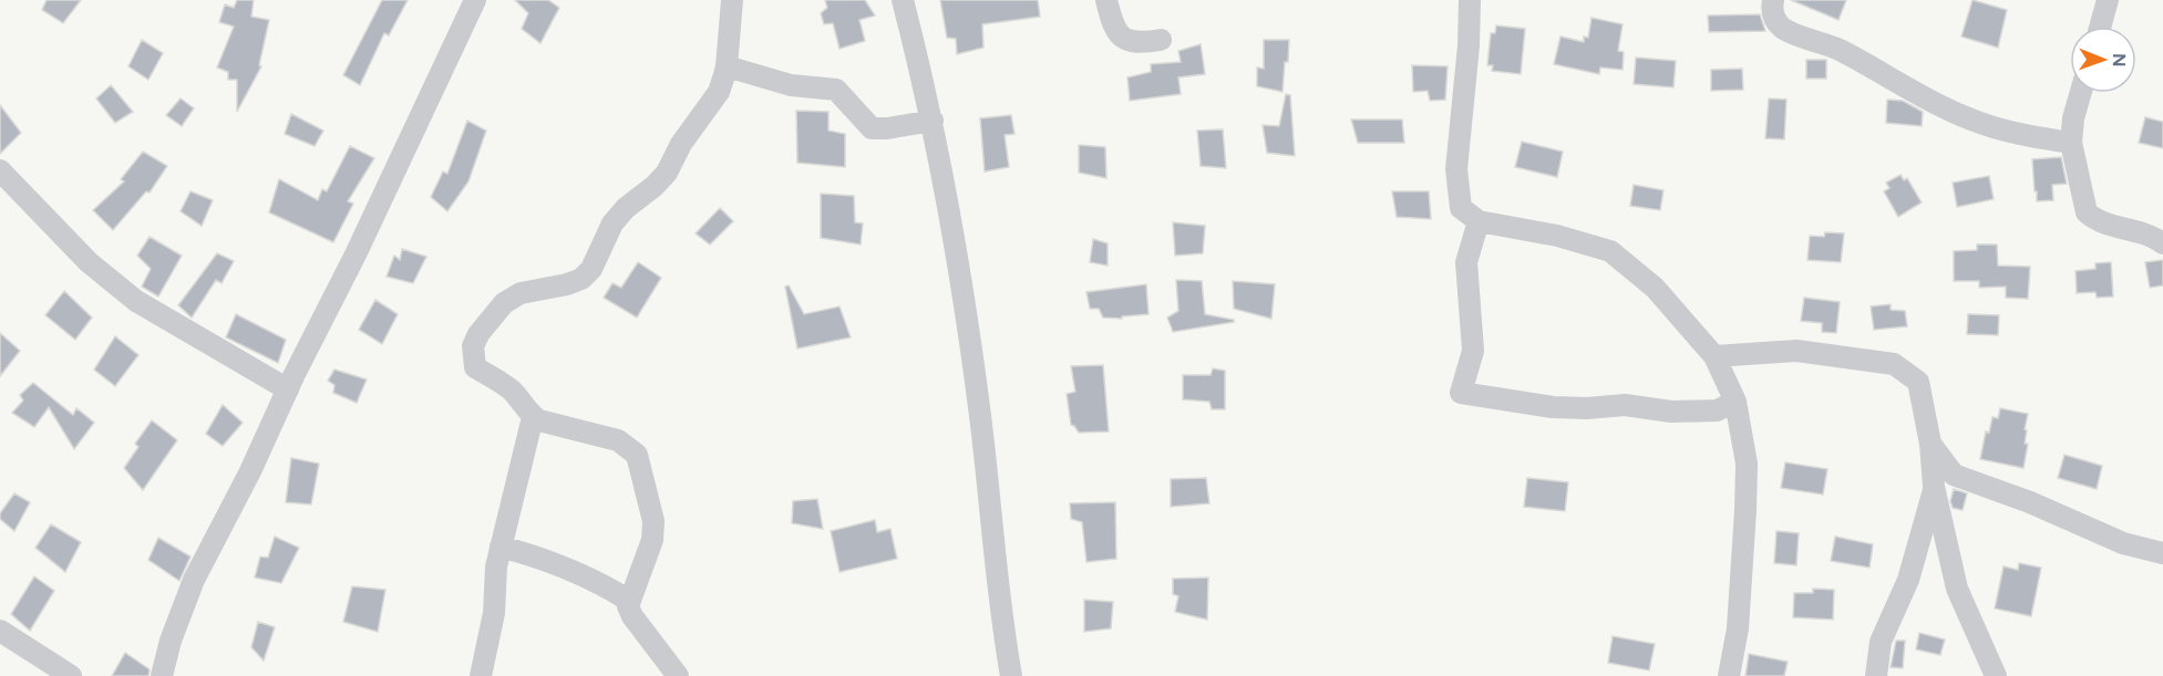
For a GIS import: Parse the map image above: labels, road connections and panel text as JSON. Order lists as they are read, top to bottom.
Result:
{
  "north": "right"
}
